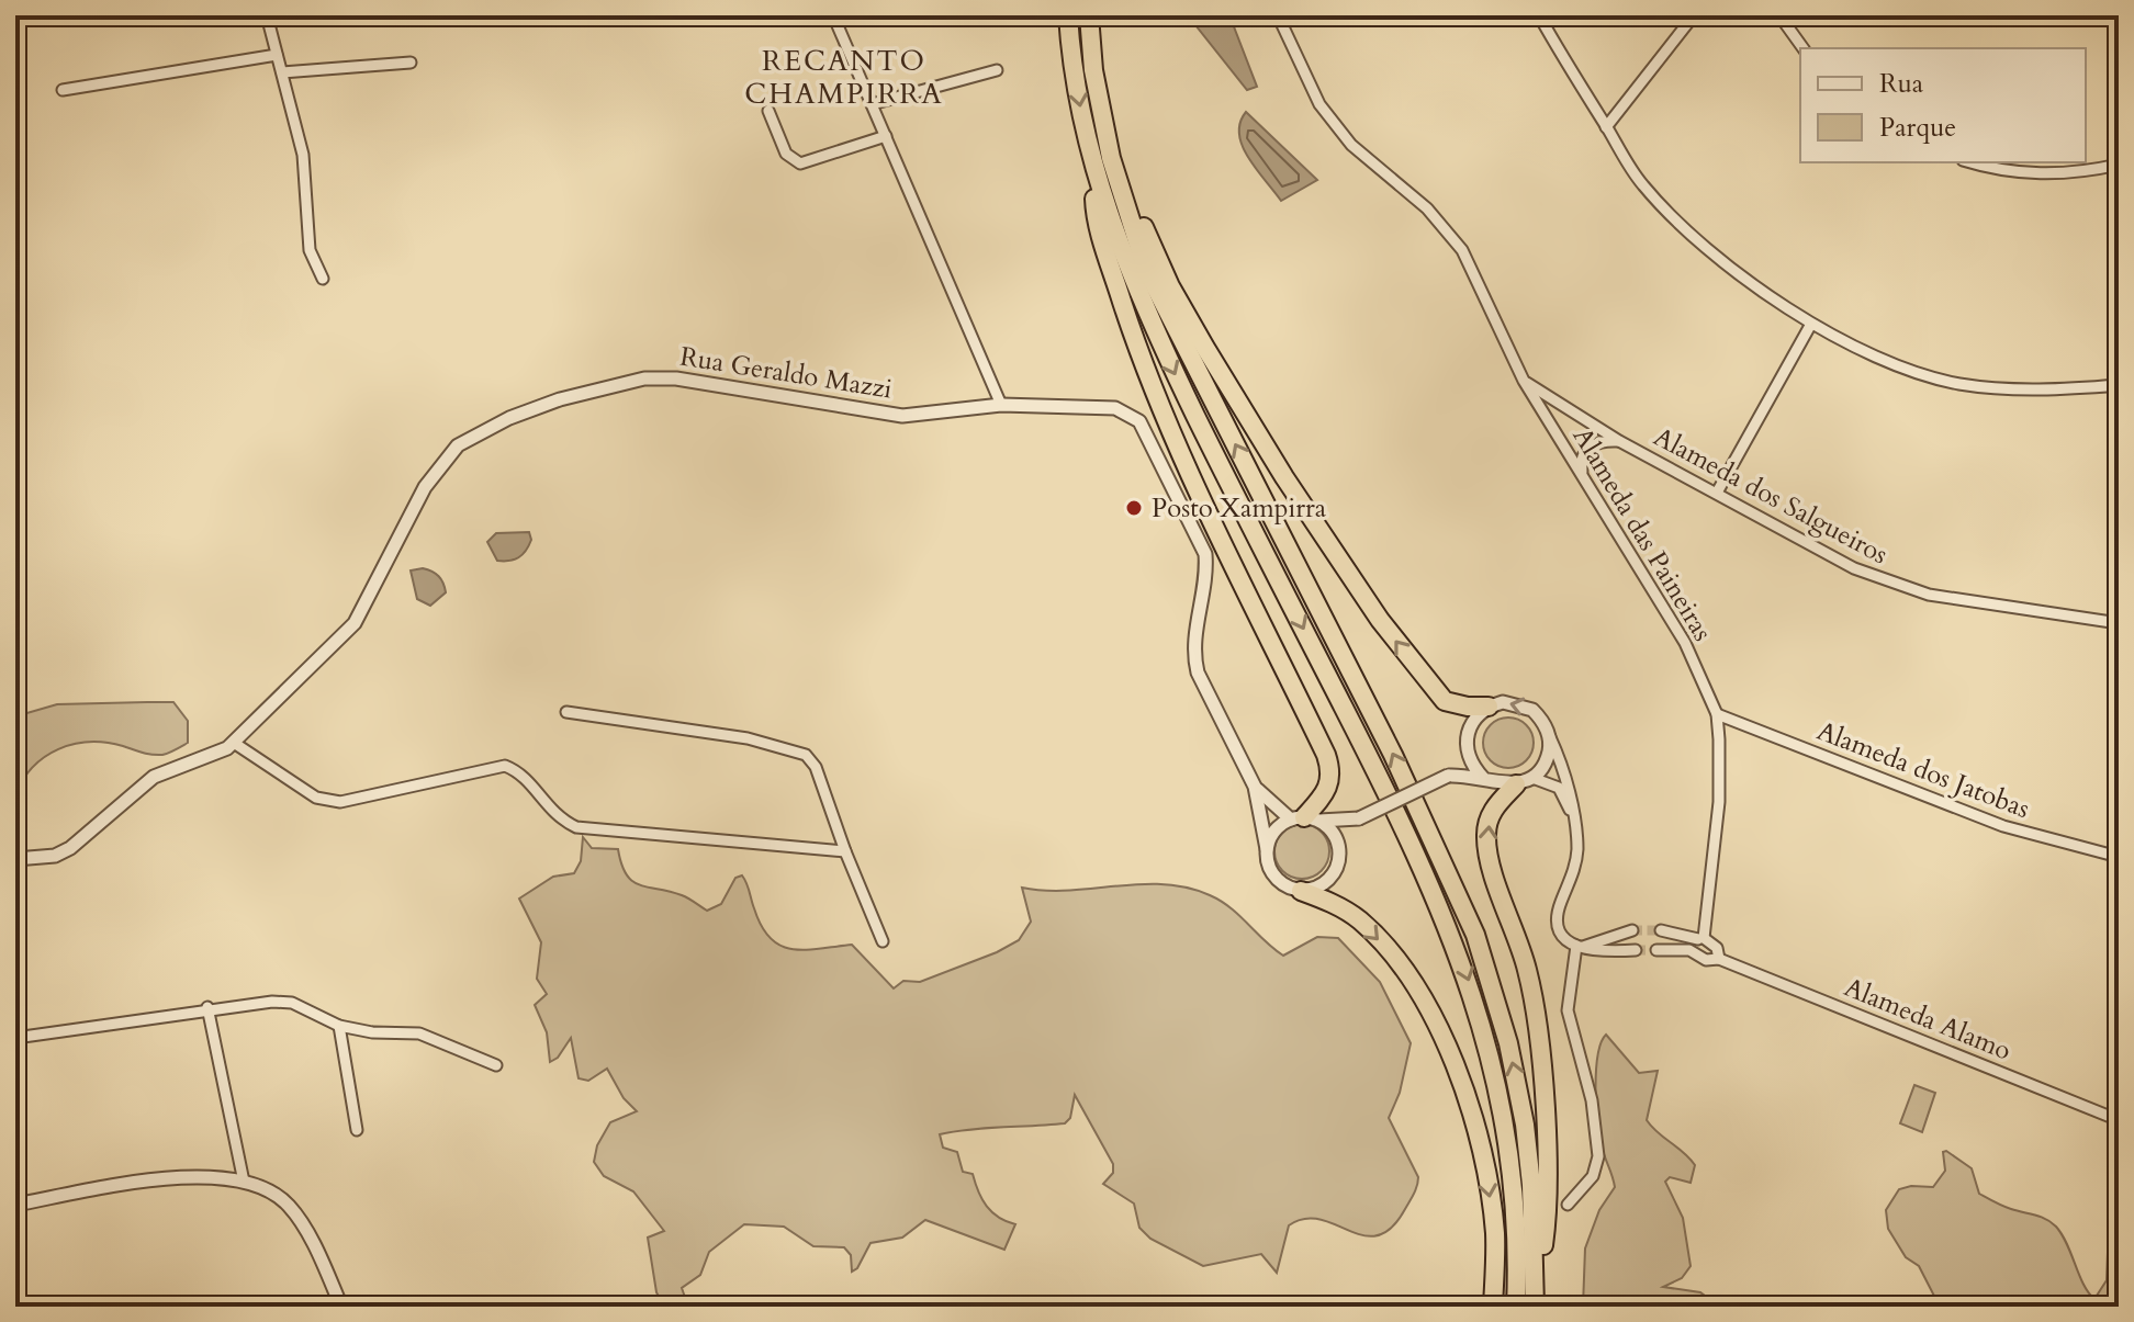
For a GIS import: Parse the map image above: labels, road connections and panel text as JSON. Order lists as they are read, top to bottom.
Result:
{
  "streets": {
    "street": [
      "Rua Geraldo Mazzi",
      "Alameda dos Salgueiros",
      "Alameda das Paineiras",
      "Alameda dos Jatobas",
      "Alameda Alamo"
    ]
  },
  "crossings": [
    ["Alameda dos Salgueiros", "Alameda das Paineiras"],
    ["Alameda das Paineiras", "Alameda dos Jatobas"]
  ],
  "districts": ["RECANTO CHAMPIRRA"],
  "places": ["Posto Xampirra"],
  "legend": ["Rua", "Parque"]
}
